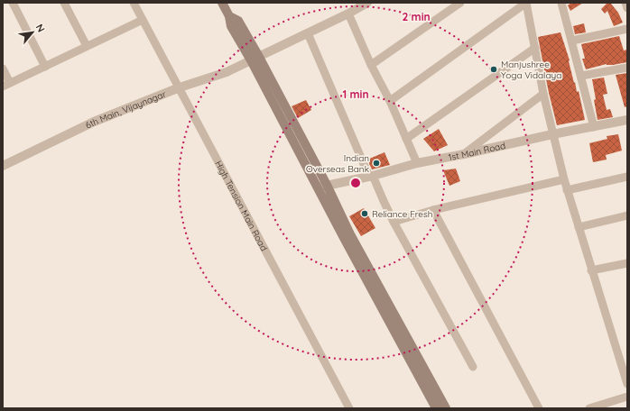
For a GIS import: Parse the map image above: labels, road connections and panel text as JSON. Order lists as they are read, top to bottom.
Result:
{
  "streets": {
    "street": ["6th Main, Vijaynagar", "1st Main Road", "High Tension Main Road"]
  },
  "crossings": [
    ["6th Main, Vijaynagar", "High Tension Main Road"]
  ],
  "places": ["Manjushree Yoga Vidalaya", "Indian Overseas Bank", "Reliance Fresh"],
  "north": "top right",
  "rings": ["2 min", "1 min"]
}
